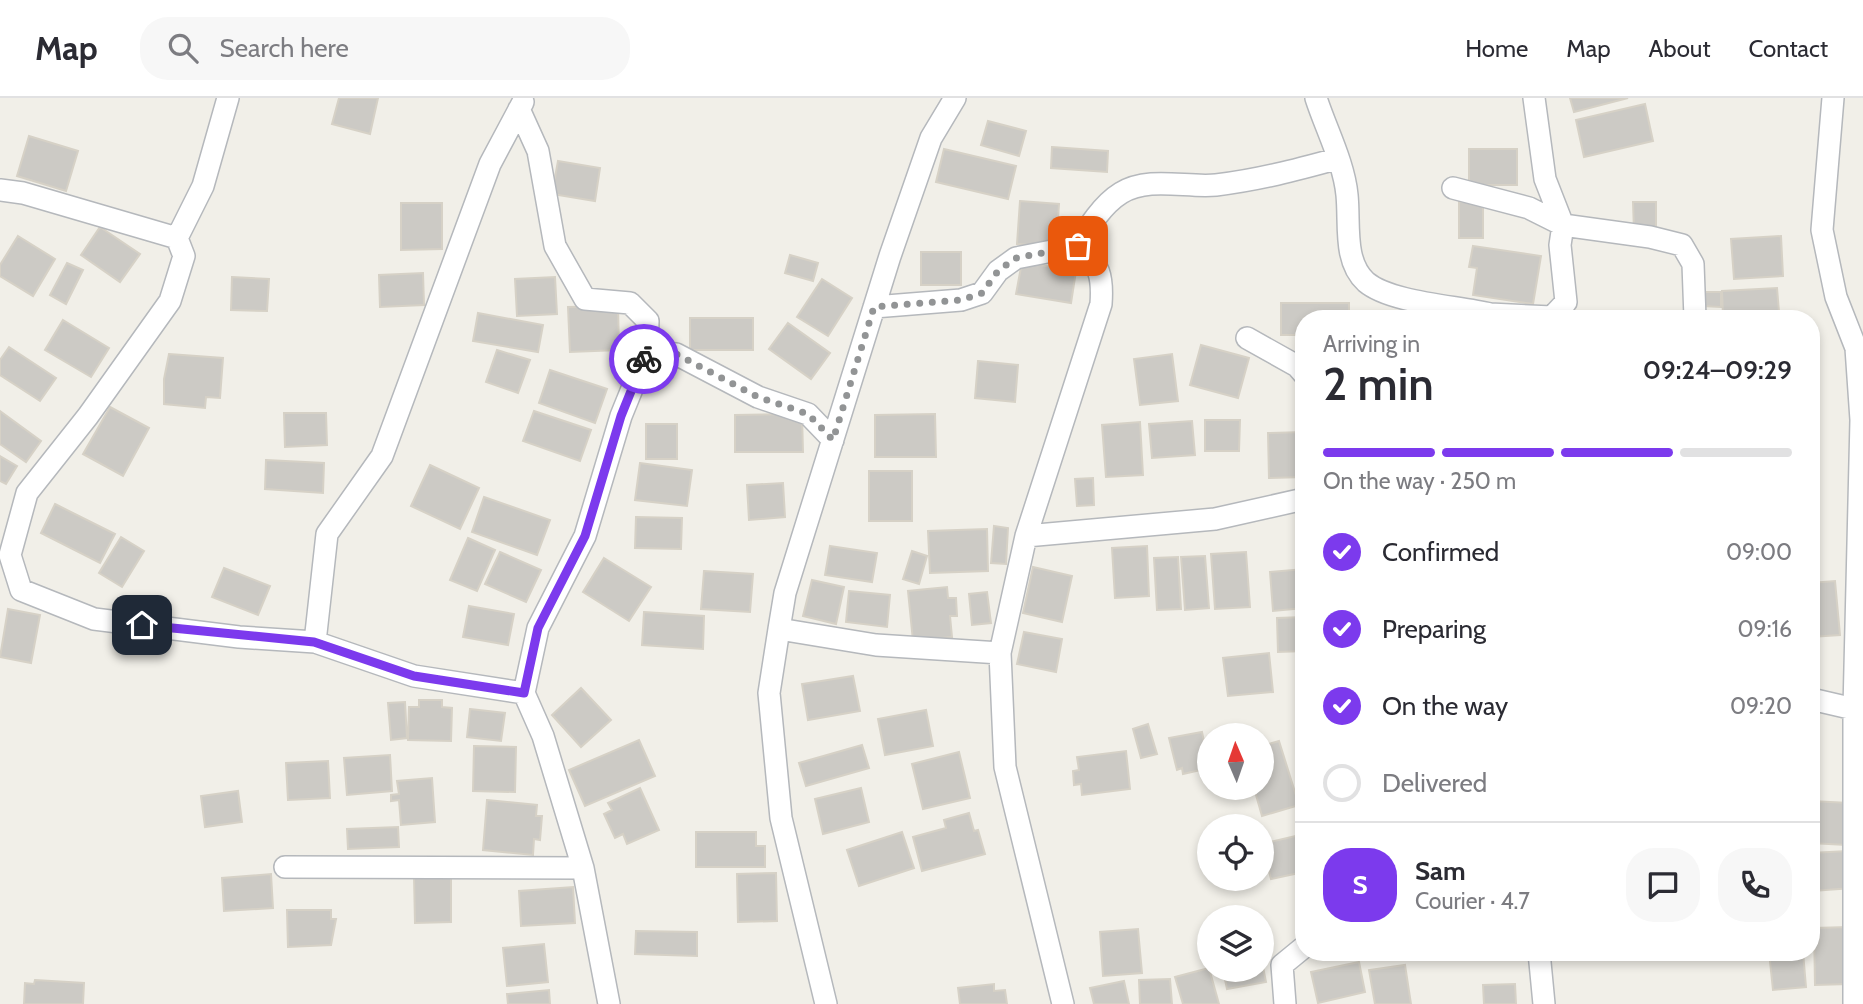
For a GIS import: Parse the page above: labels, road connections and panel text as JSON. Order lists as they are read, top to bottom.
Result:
{
  "north": "top",
  "page": {
    "header": "Map",
    "search": "Search here",
    "nav": [
      "Home",
      "Map",
      "About",
      "Contact"
    ],
    "heading": ["2 min", "Arriving in", "09:24–09:29"],
    "panel": ["Sam", "Courier · 4.7"],
    "bar": "On the way · 250 m",
    "list": [
      ["Confirmed", "09:00"],
      ["Preparing", "09:16"],
      ["On the way", "09:20"],
      "Delivered"
    ],
    "round": "S"
  }
}
